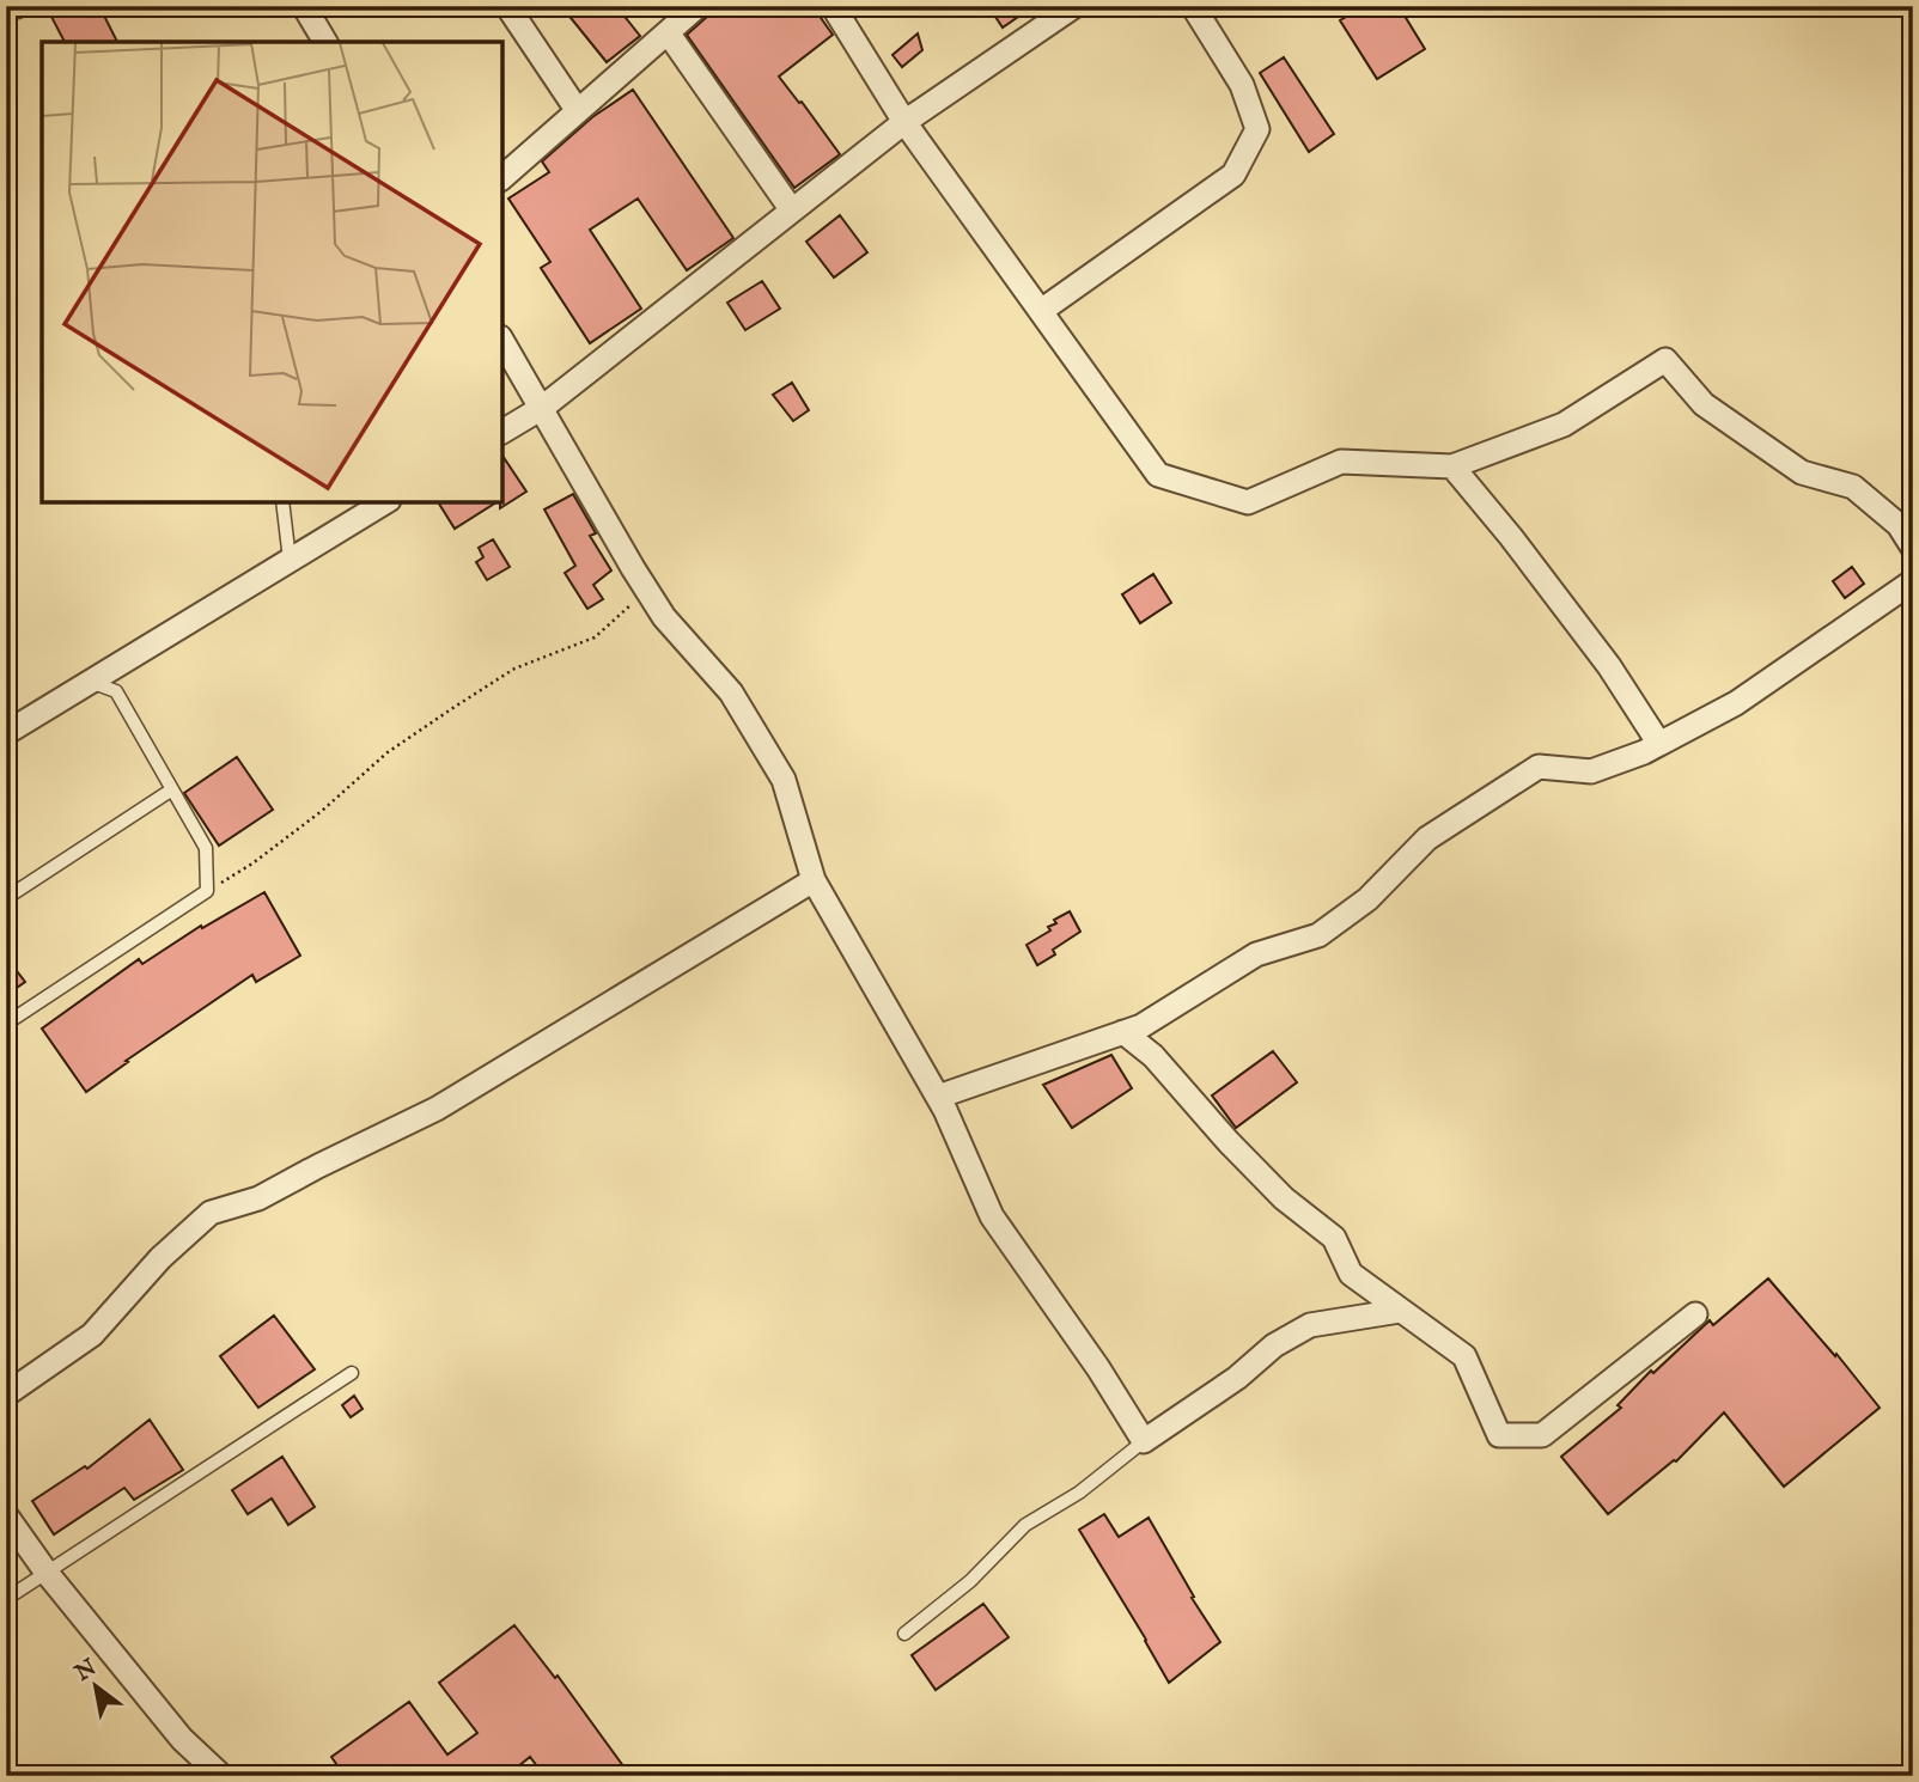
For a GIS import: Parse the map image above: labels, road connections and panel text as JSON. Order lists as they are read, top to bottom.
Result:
{
  "north": "top left"
}
